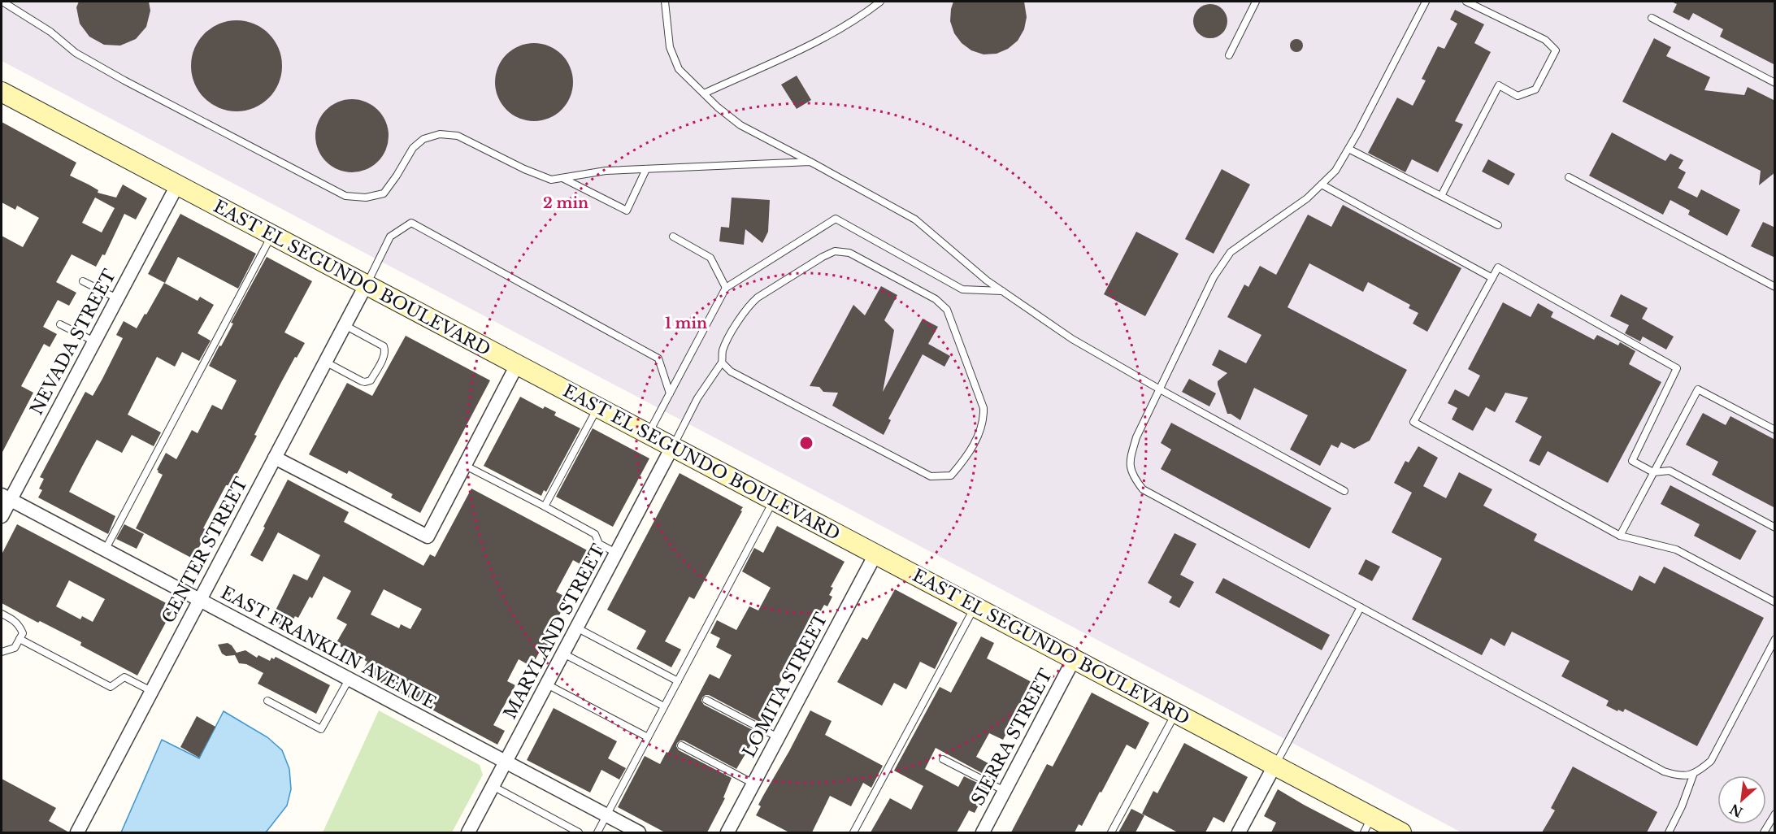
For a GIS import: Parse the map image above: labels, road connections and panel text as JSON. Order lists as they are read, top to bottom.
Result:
{
  "streets": {
    "main road": ["EAST EL SEGUNDO BOULEVARD"],
    "street": [
      "NEVADA STREET",
      "CENTER STREET",
      "MARYLAND STREET",
      "EAST FRANKLIN AVENUE",
      "LOMITA STREET",
      "SIERRA STREET"
    ]
  },
  "crossings": [
    ["EAST EL SEGUNDO BOULEVARD", "NEVADA STREET"],
    ["EAST EL SEGUNDO BOULEVARD", "CENTER STREET"],
    ["EAST EL SEGUNDO BOULEVARD", "MARYLAND STREET"],
    ["EAST EL SEGUNDO BOULEVARD", "LOMITA STREET"],
    ["EAST EL SEGUNDO BOULEVARD", "SIERRA STREET"],
    ["NEVADA STREET", "EAST FRANKLIN AVENUE"],
    ["CENTER STREET", "EAST FRANKLIN AVENUE"],
    ["MARYLAND STREET", "EAST FRANKLIN AVENUE"]
  ],
  "north": "bottom left",
  "rings": ["2 min", "1 min"]
}
